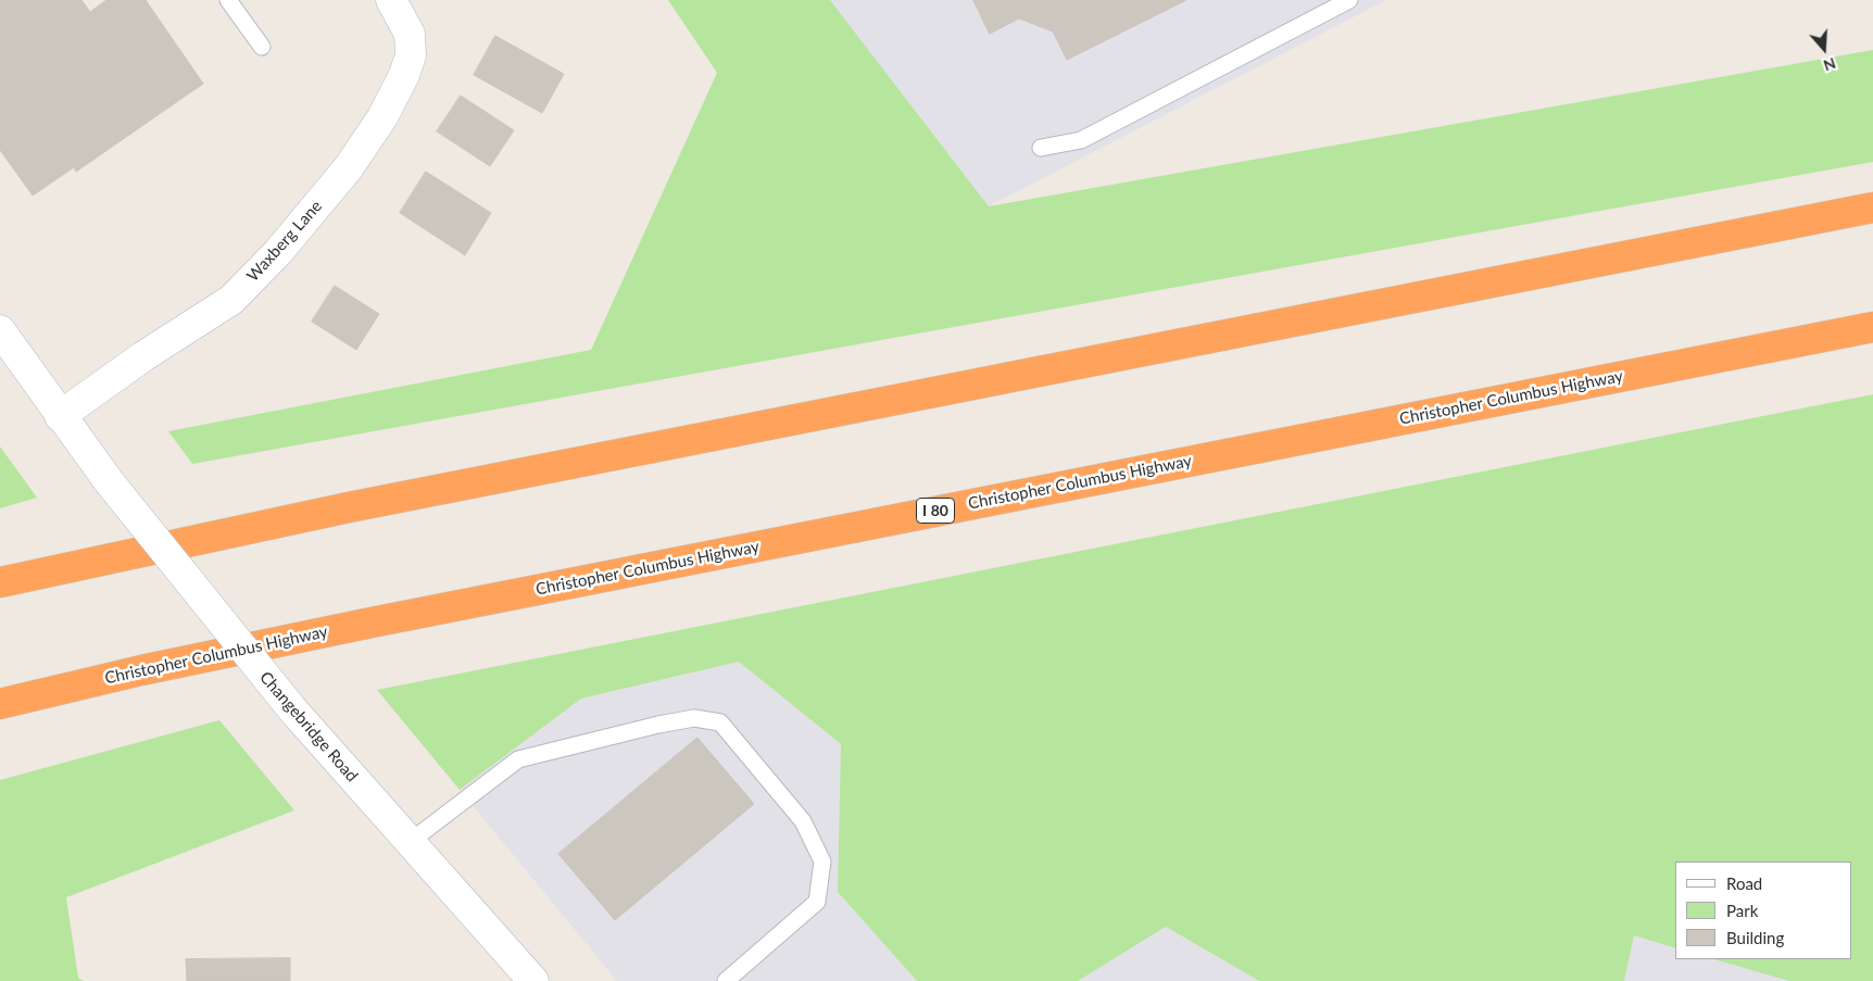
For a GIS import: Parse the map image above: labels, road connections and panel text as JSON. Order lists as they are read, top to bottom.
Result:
{
  "streets": {
    "highway": ["Christopher Columbus Highway", "I 80"],
    "main road": ["Waxberg Lane", "Changebridge Road"]
  },
  "crossings": [
    ["Waxberg Lane", "Changebridge Road"]
  ],
  "legend": ["Road", "Park", "Building"],
  "north": "bottom"
}
